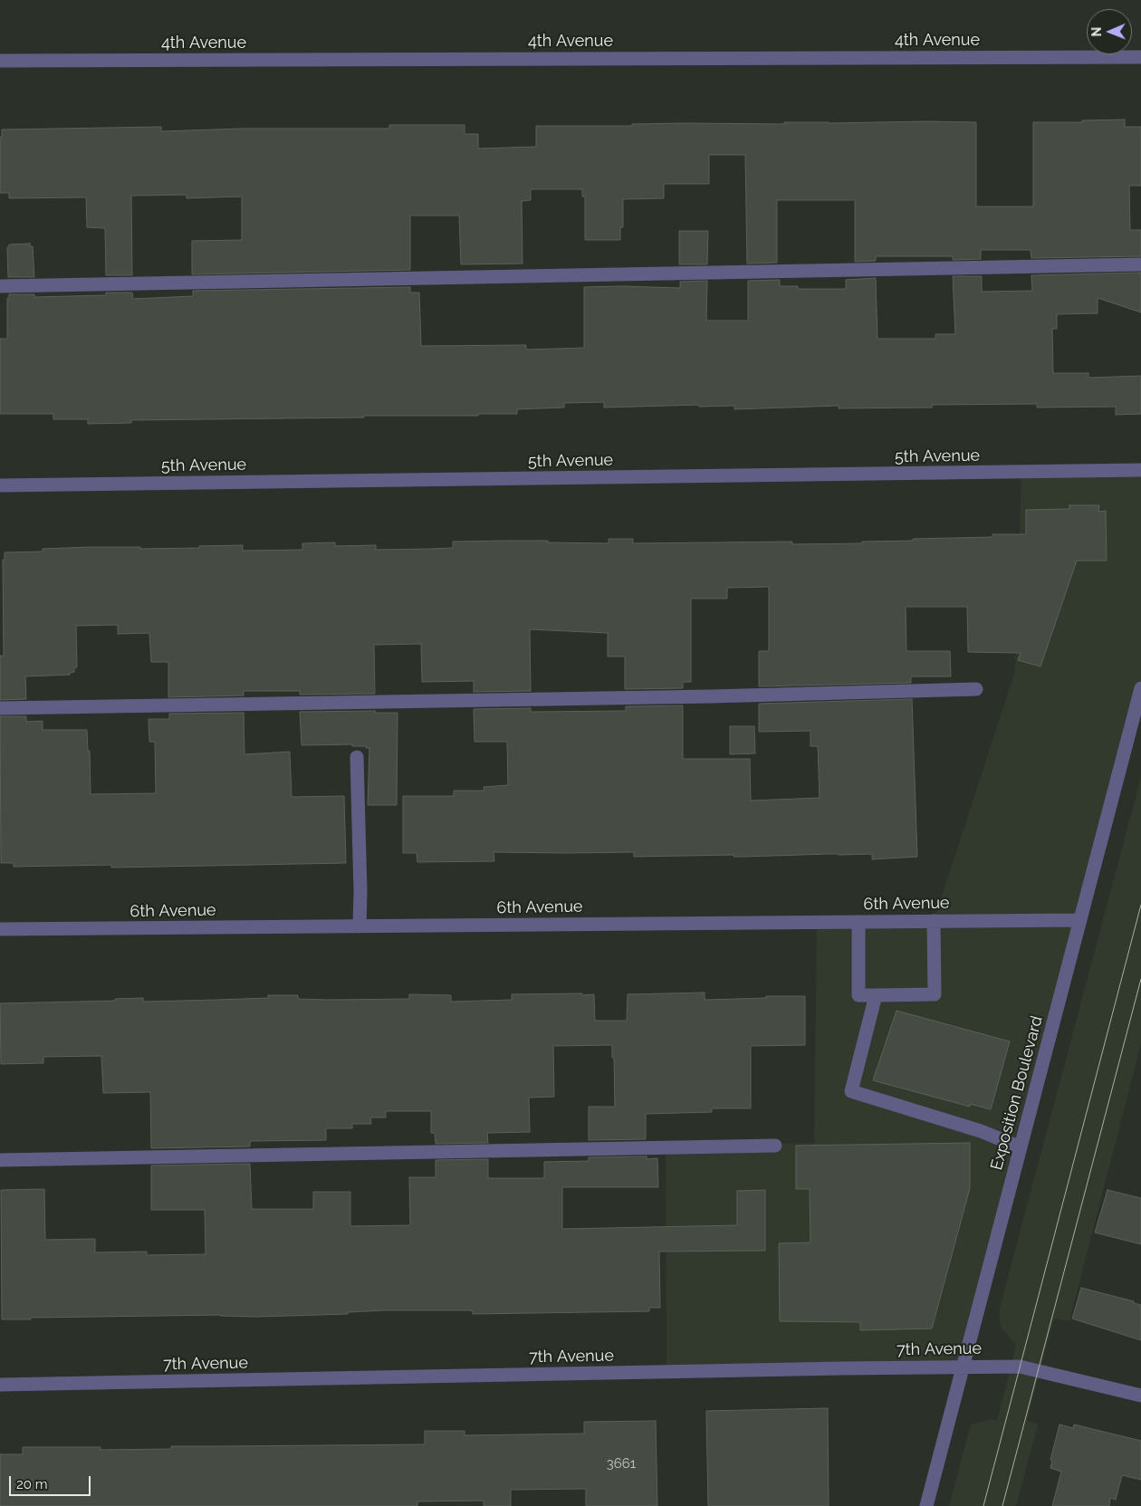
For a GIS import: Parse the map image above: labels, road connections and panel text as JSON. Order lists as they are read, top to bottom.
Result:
{
  "streets": {
    "street": [
      "4th Avenue",
      "5th Avenue",
      "6th Avenue",
      "Exposition Boulevard",
      "7th Avenue"
    ]
  },
  "crossings": [
    ["6th Avenue", "Exposition Boulevard"],
    ["Exposition Boulevard", "7th Avenue"]
  ],
  "house_numbers": ["3661"],
  "scale_bar": "20 m",
  "north": "left"
}
